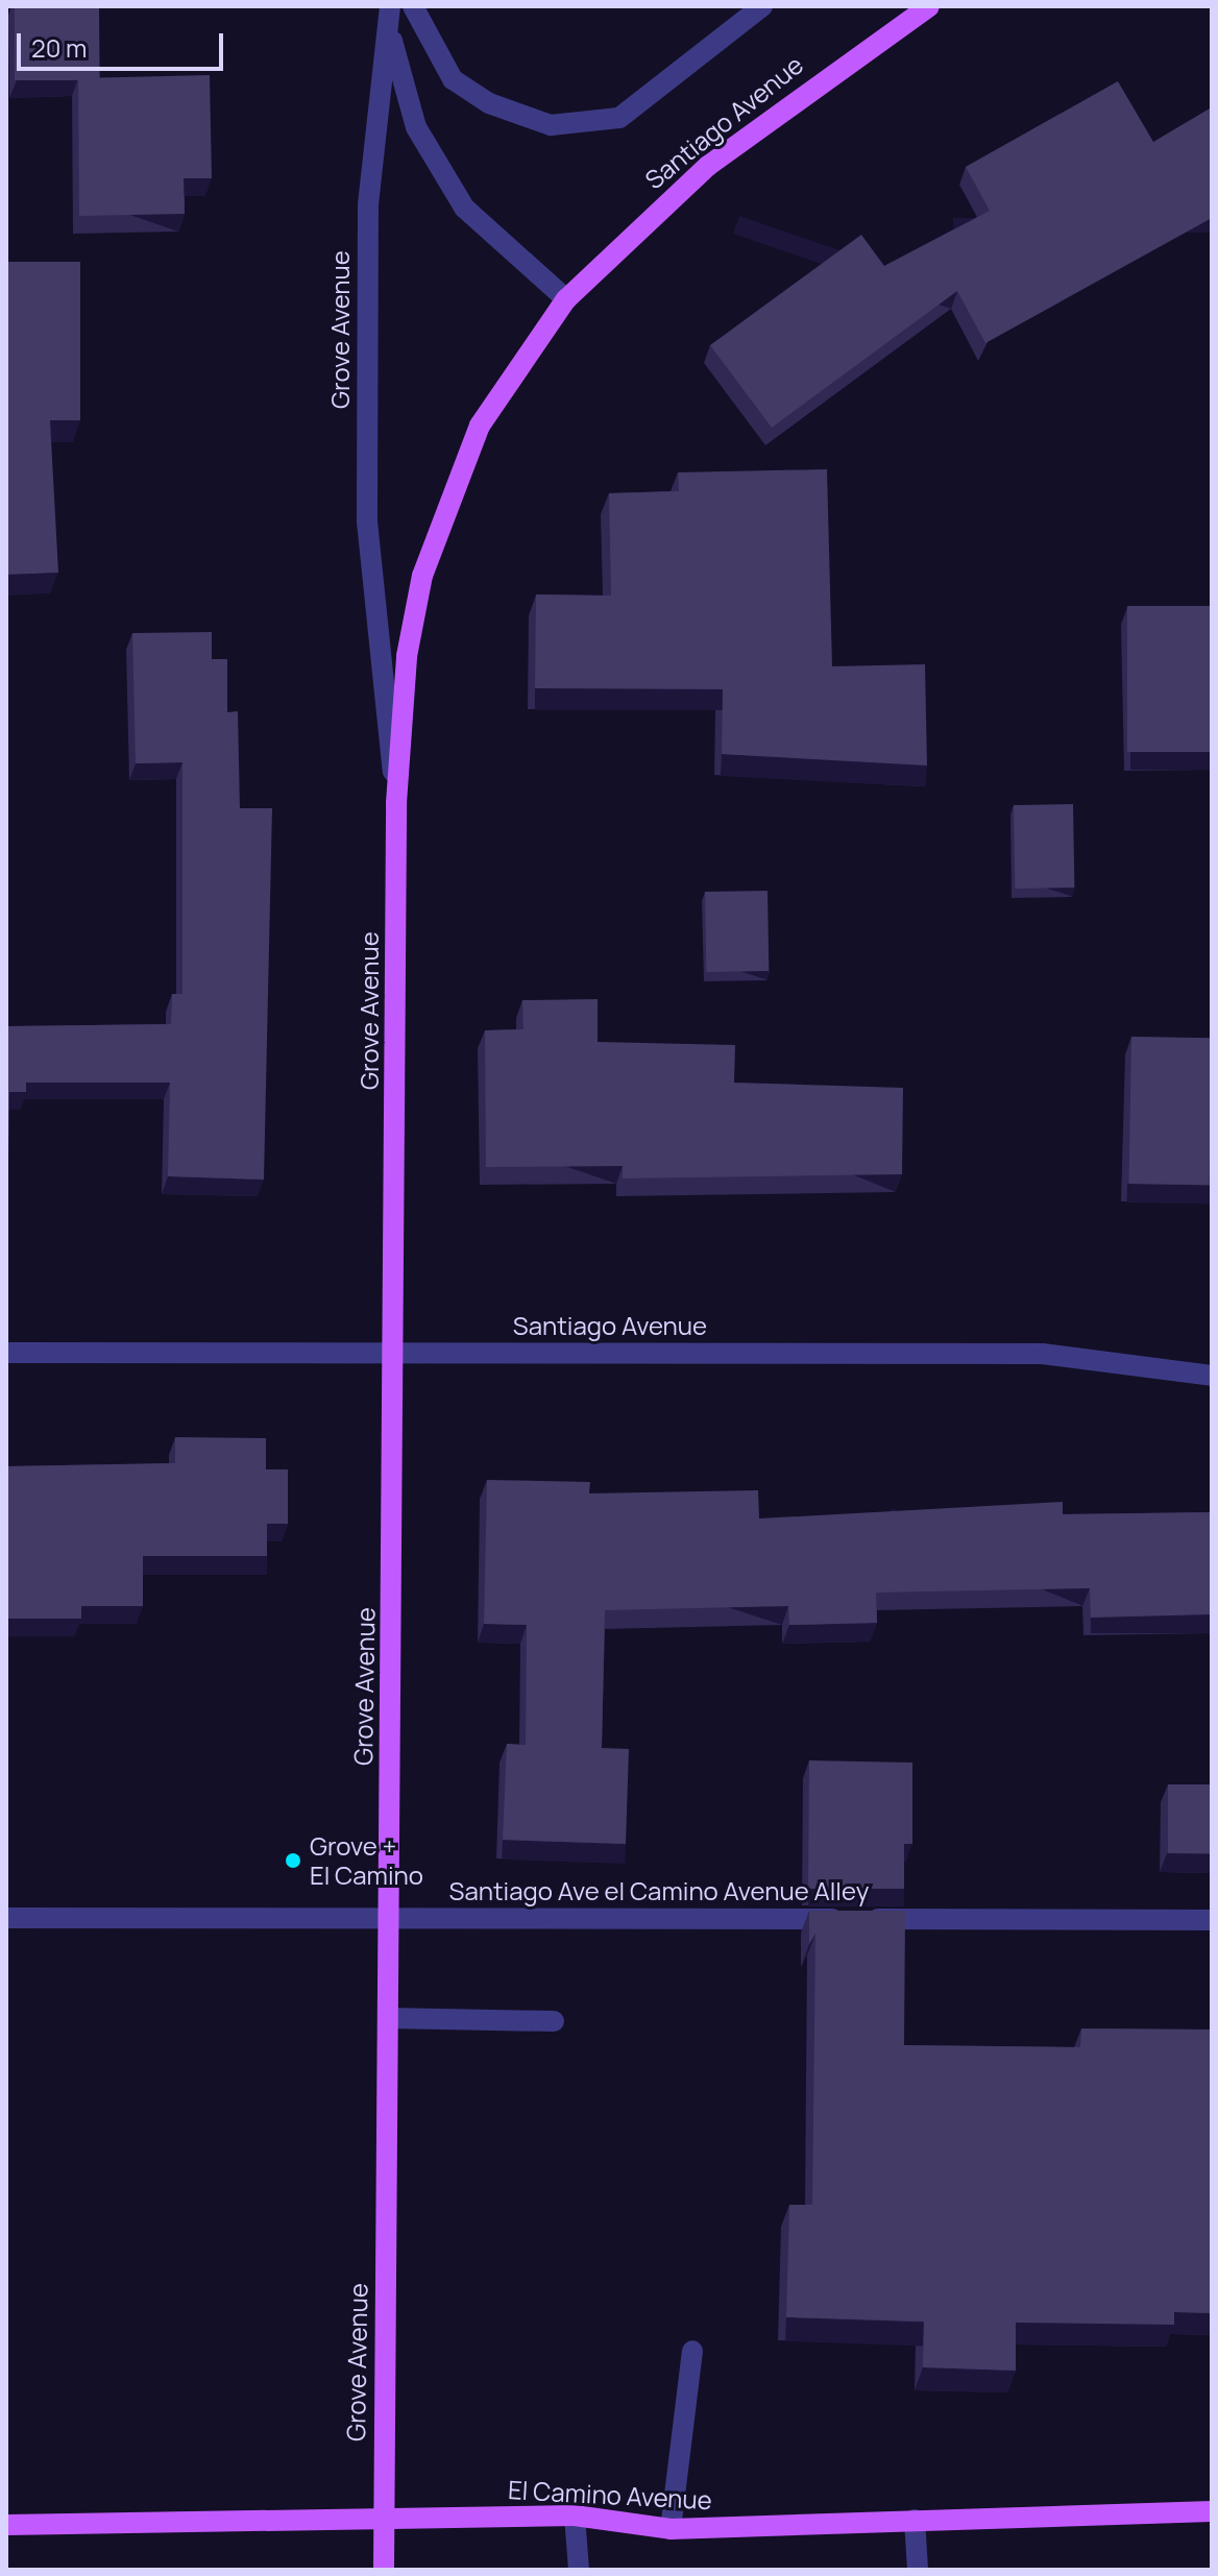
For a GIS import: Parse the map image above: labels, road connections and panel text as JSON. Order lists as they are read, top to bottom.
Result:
{
  "streets": {
    "main road": ["Santiago Avenue", "Grove Avenue", "El Camino Avenue"],
    "street": ["Santiago Ave el Camino Avenue Alley"]
  },
  "crossings": [
    ["Santiago Avenue", "Grove Avenue"],
    ["Grove Avenue", "Santiago Ave el Camino Avenue Alley"],
    ["Grove Avenue", "El Camino Avenue"]
  ],
  "places": ["Grove + El Camino"],
  "scale_bar": "20 m"
}
